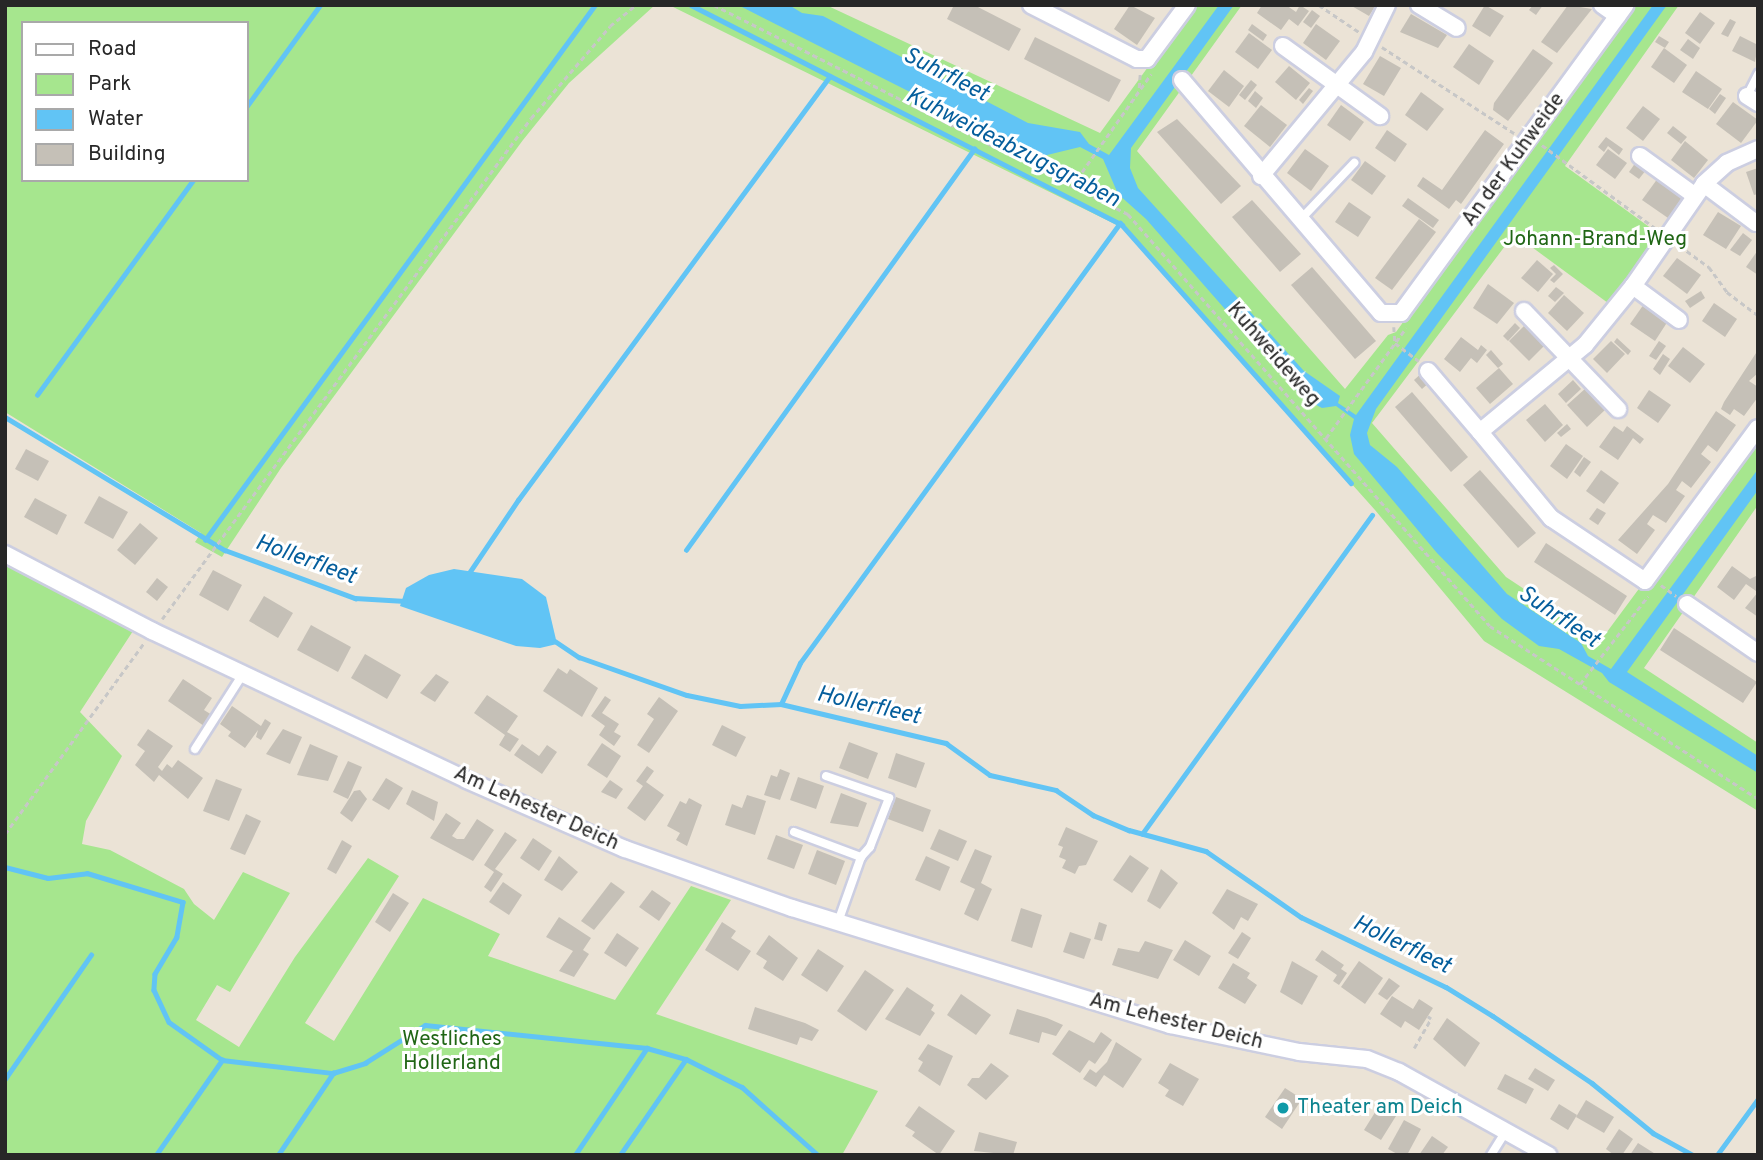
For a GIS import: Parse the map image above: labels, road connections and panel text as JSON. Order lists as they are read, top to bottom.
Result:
{
  "streets": {
    "street": ["An der Kuhweide", "Am Lehester Deich"],
    "path": ["Kuhweideweg"]
  },
  "water": ["Suhrfleet", "Kuhweideabzugsgraben", "Hollerfleet"],
  "parks": ["Johann-Brand-Weg", "Westliches Hollerland"],
  "places": ["Theater am Deich"],
  "legend": [
    "Road",
    "Park",
    "Water",
    "Building"
  ]
}
